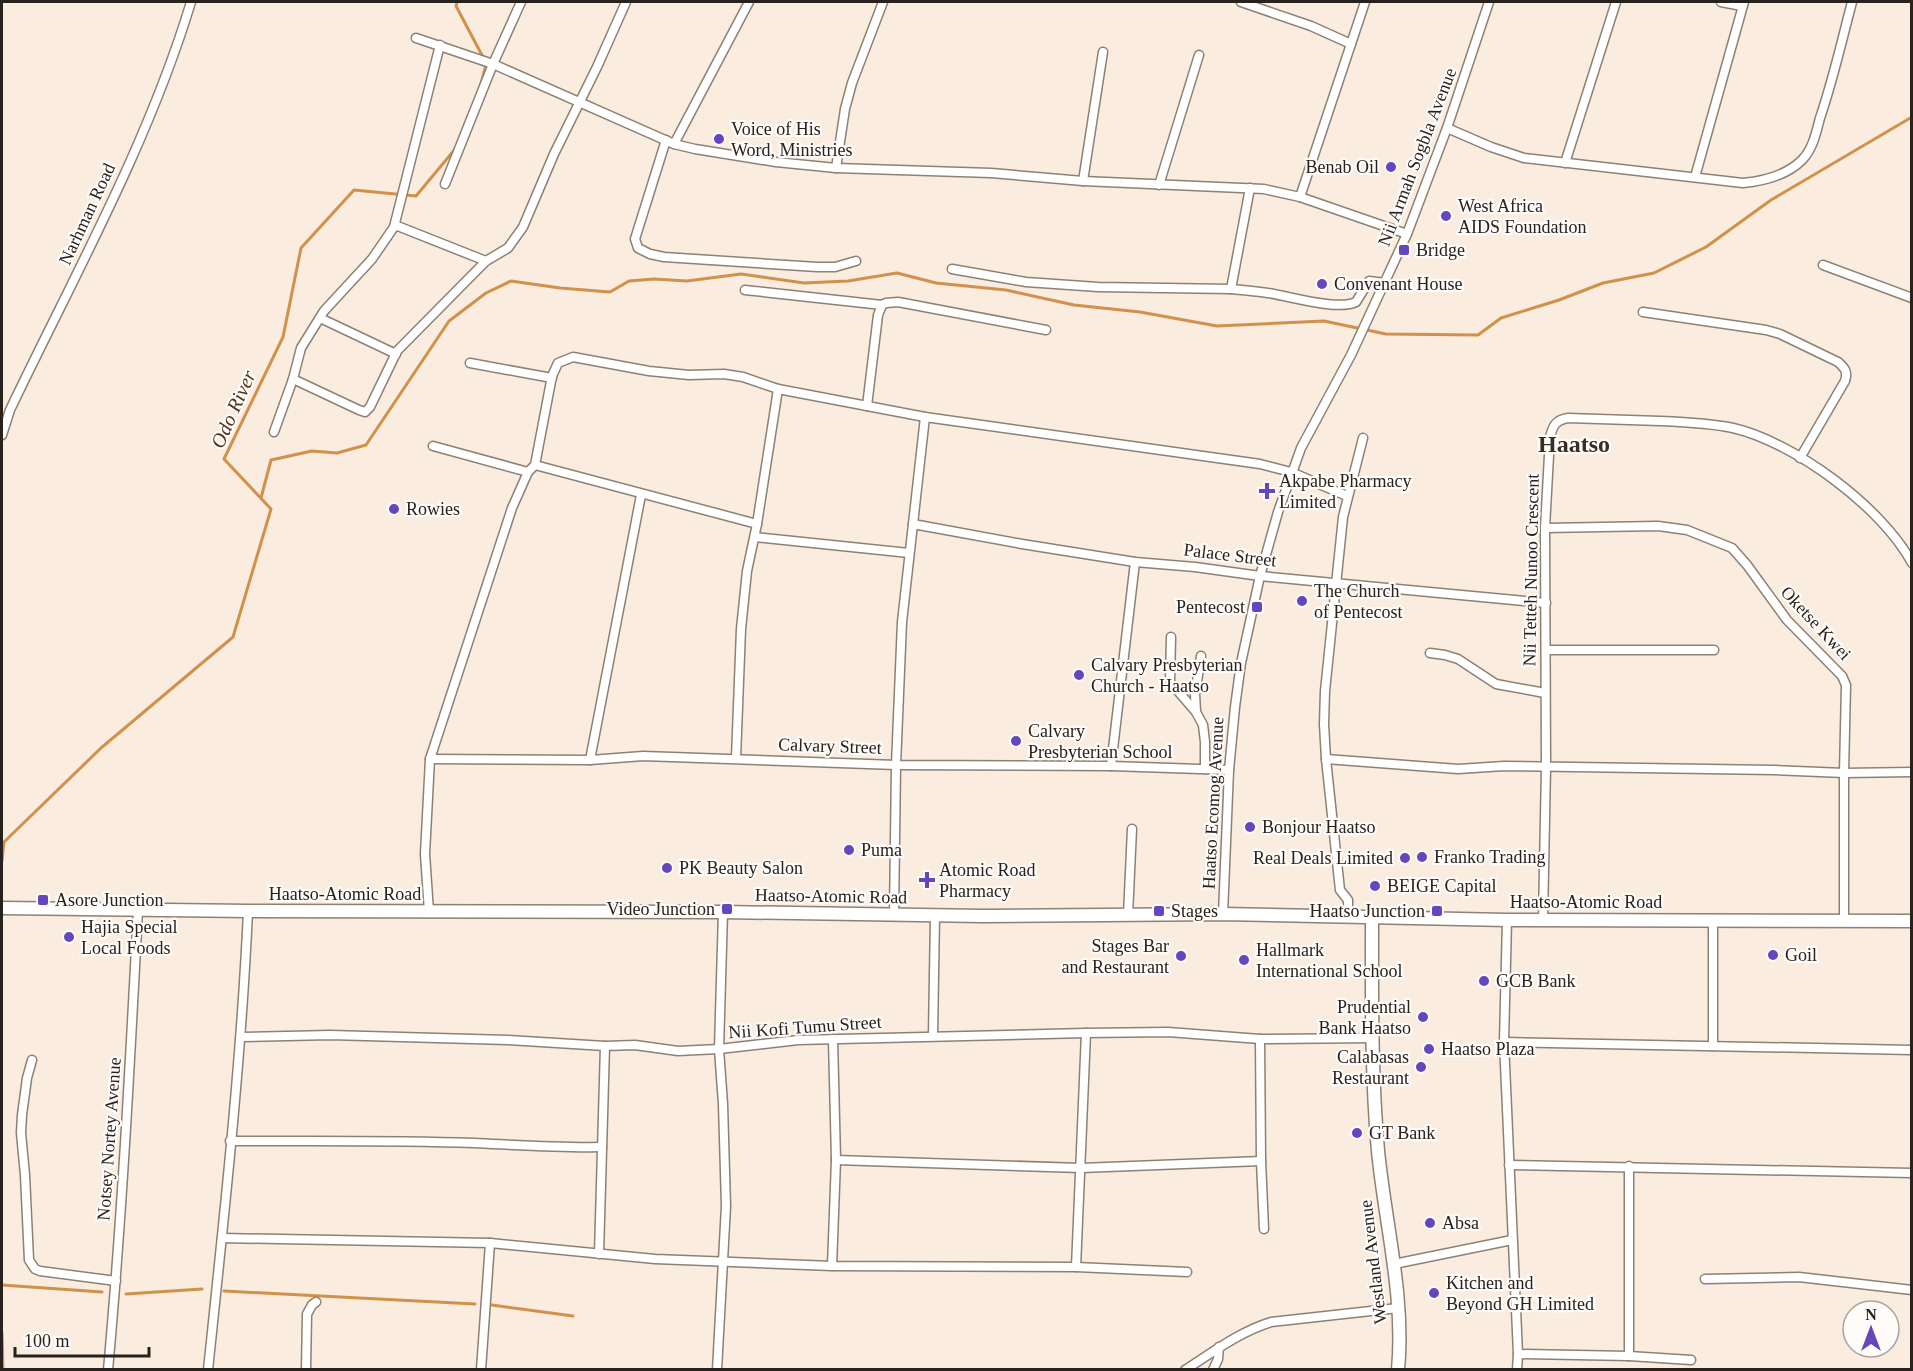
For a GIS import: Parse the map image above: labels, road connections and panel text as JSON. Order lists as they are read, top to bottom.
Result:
{
  "streets": {
    "main road": ["Haatso-Atomic Road", "Westland Avenue"],
    "street": [
      "Nii Armah Sogbla Avenue",
      "Narhman Road",
      "Palace Street",
      "Nii Tetteh Nunoo Crescent",
      "Oketse Kwei",
      "Calvary Street",
      "Haatso Ecomog Avenue",
      "Nii Kofi Tumu Street",
      "Notsey Nortey Avenue"
    ]
  },
  "crossings": [
    ["Nii Armah Sogbla Avenue", "Haatso Ecomog Avenue"],
    ["Palace Street", "Nii Tetteh Nunoo Crescent"],
    ["Palace Street", "Haatso Ecomog Avenue"],
    ["Nii Tetteh Nunoo Crescent", "Oketse Kwei"],
    ["Nii Tetteh Nunoo Crescent", "Haatso-Atomic Road"],
    ["Oketse Kwei", "Haatso-Atomic Road"],
    ["Calvary Street", "Haatso Ecomog Avenue"],
    ["Haatso Ecomog Avenue", "Haatso-Atomic Road"],
    ["Haatso-Atomic Road", "Notsey Nortey Avenue"],
    ["Haatso-Atomic Road", "Westland Avenue"],
    ["Nii Kofi Tumu Street", "Westland Avenue"]
  ],
  "districts": ["Haatso"],
  "water": ["Odo River"],
  "places": {
    "other": [
      "Voice of His Word, Ministries",
      "Benab Oil",
      "West Africa AIDS Foundation",
      "Convenant House",
      "Rowies",
      "The Church of Pentecost",
      "Calvary Presbyterian Church - Haatso",
      "Calvary Presbyterian School",
      "Bonjour Haatso",
      "Puma",
      "Franko Trading",
      "Real Deals Limited",
      "PK Beauty Salon",
      "BEIGE Capital",
      "Hajia Special Local Foods",
      "Goil",
      "Stages Bar and Restaurant",
      "Hallmark International School",
      "GCB Bank",
      "Prudential Bank Haatso",
      "Haatso Plaza",
      "Calabasas Restaurant",
      "GT Bank",
      "Absa",
      "Kitchen and Beyond GH Limited"
    ],
    "transit": [
      "Bridge",
      "Pentecost",
      "Asore Junction",
      "Video Junction",
      "Stages",
      "Haatso Junction"
    ],
    "health": ["Akpabe Pharmacy Limited", "Atomic Road Pharmacy"]
  },
  "scale_bar": "100 m",
  "north": "top"
}
